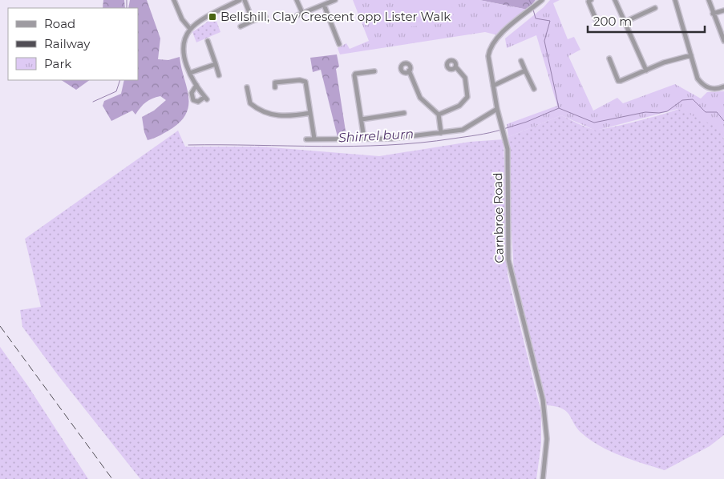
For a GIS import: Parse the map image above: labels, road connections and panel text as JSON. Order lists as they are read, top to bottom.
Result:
{
  "streets": {
    "street": ["Carnbroe Road"]
  },
  "water": ["Shirrel burn"],
  "places": {
    "transit": ["Bellshill, Clay Crescent opp Lister Walk"]
  },
  "legend": ["Road", "Railway", "Park"],
  "scale_bar": "200 m"
}
